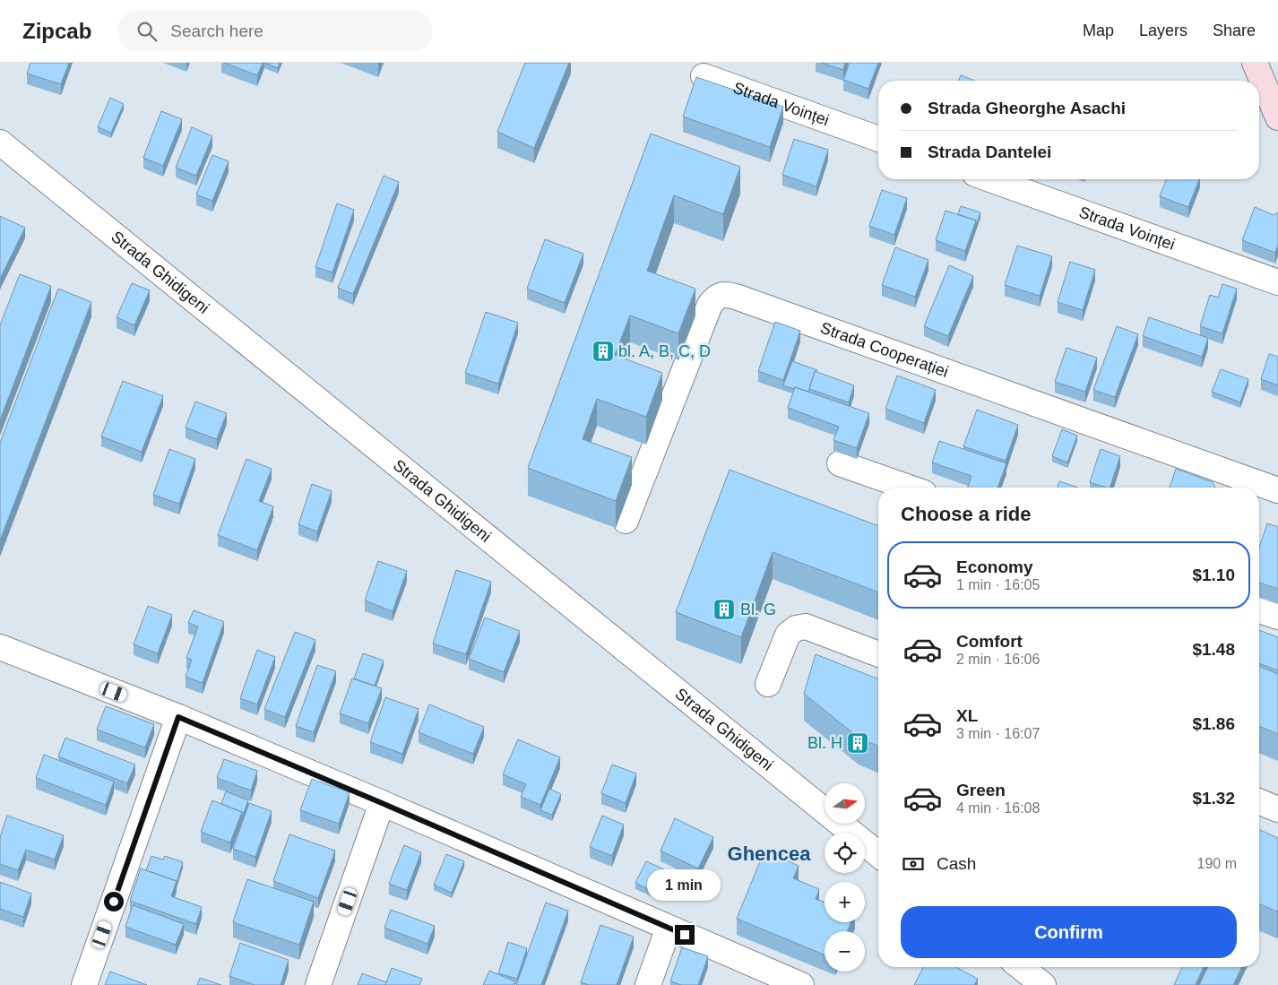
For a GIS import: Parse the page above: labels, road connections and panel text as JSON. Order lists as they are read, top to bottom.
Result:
{
  "streets": {
    "street": ["Strada Voinței", "Strada Ghidigeni", "Strada Cooperației"]
  },
  "districts": ["Ghencea"],
  "places": {
    "building": ["bl. A, B, C, D", "Bl. G", "Bl. H"]
  },
  "north": "right",
  "page": {
    "header": "Zipcab",
    "search": "Search here",
    "nav": ["Map", "Layers", "Share"],
    "banner": ["Strada Gheorghe Asachi", "Strada Dantelei"],
    "heading": "Choose a ride",
    "list": [
      {
        "name": "Economy",
        "note": "1 min · 16:05",
        "value": "$1.10"
      },
      {
        "name": "Comfort",
        "note": "2 min · 16:06",
        "value": "$1.48"
      },
      {
        "name": "XL",
        "note": "3 min · 16:07",
        "value": "$1.86"
      },
      {
        "name": "Green",
        "note": "4 min · 16:08",
        "value": "$1.32"
      }
    ],
    "map_buttons": ["+", "−"],
    "pay": ["Cash", "190 m"],
    "bubble": "1 min",
    "buttons": "Confirm"
  }
}
